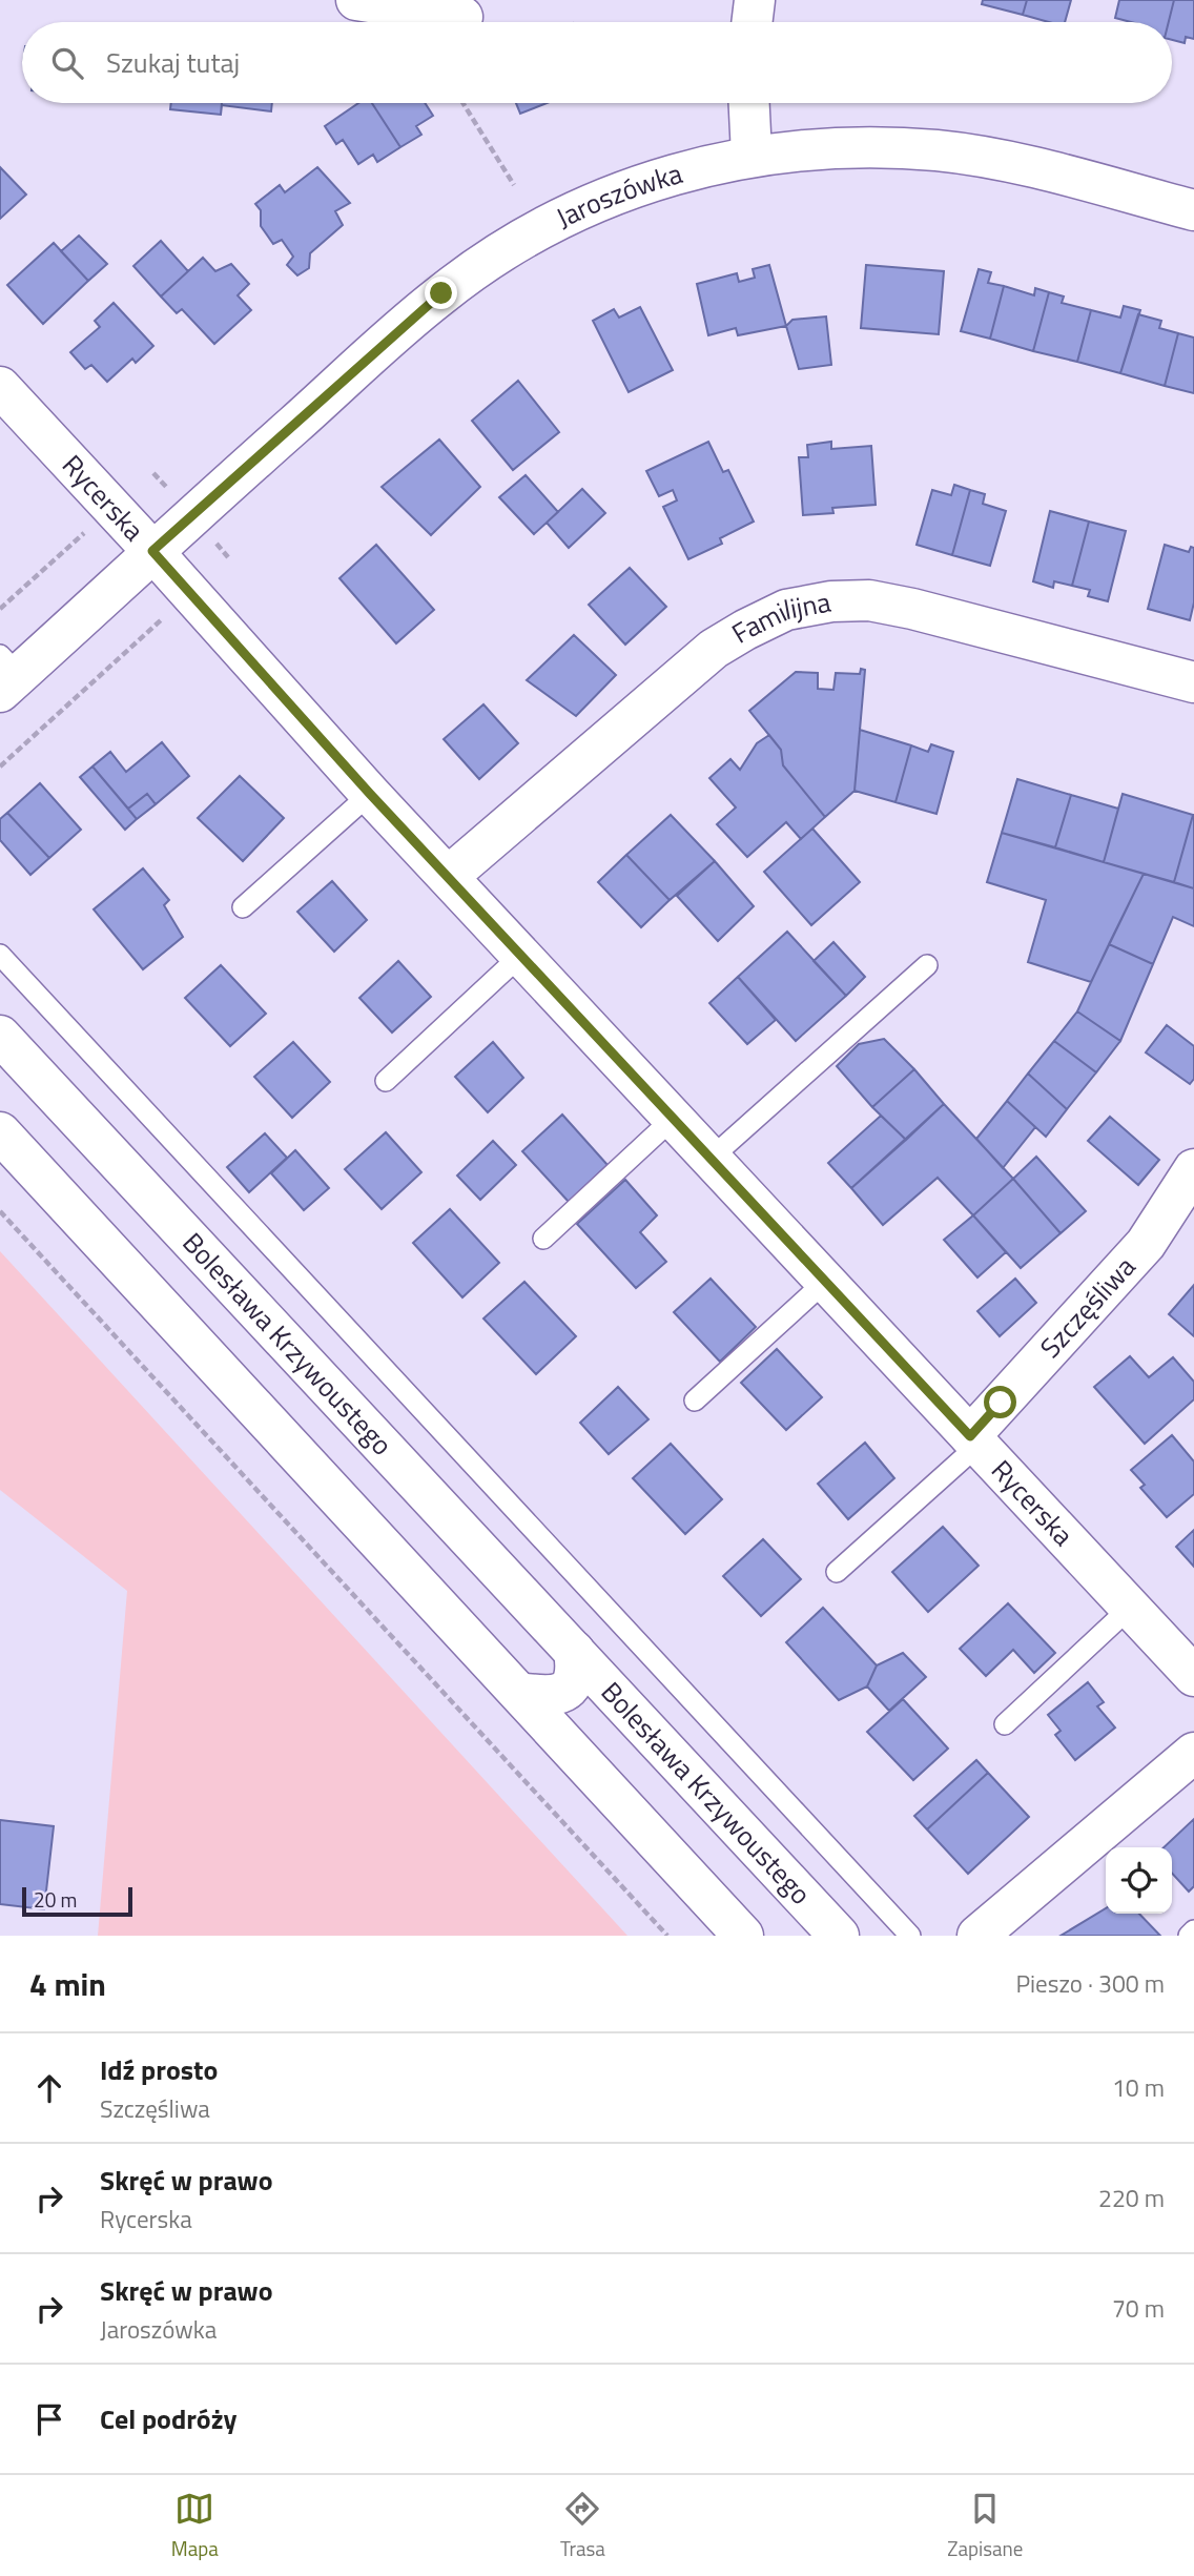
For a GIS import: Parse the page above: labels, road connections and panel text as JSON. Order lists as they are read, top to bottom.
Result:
{
  "streets": {
    "street": [
      "Jaroszówka",
      "Rycerska",
      "Familijna",
      "Szczęśliwa",
      "Bolesława Krzywoustego"
    ]
  },
  "crossings": [
    ["Jaroszówka", "Rycerska"],
    ["Rycerska", "Familijna"],
    ["Rycerska", "Szczęśliwa"]
  ],
  "scale_bar": "20 m",
  "page": {
    "search": "Szukaj tutaj",
    "scale": "20 m",
    "heading": ["4 min", "Pieszo · 300 m"],
    "list": [
      ["Idź prosto", "Szczęśliwa", "10 m"],
      ["Skręć w prawo", "Rycerska", "220 m"],
      ["Skręć w prawo", "Jaroszówka", "70 m"],
      "Cel podróży"
    ],
    "nav": ["Mapa", "Trasa", "Zapisane"]
  }
}
